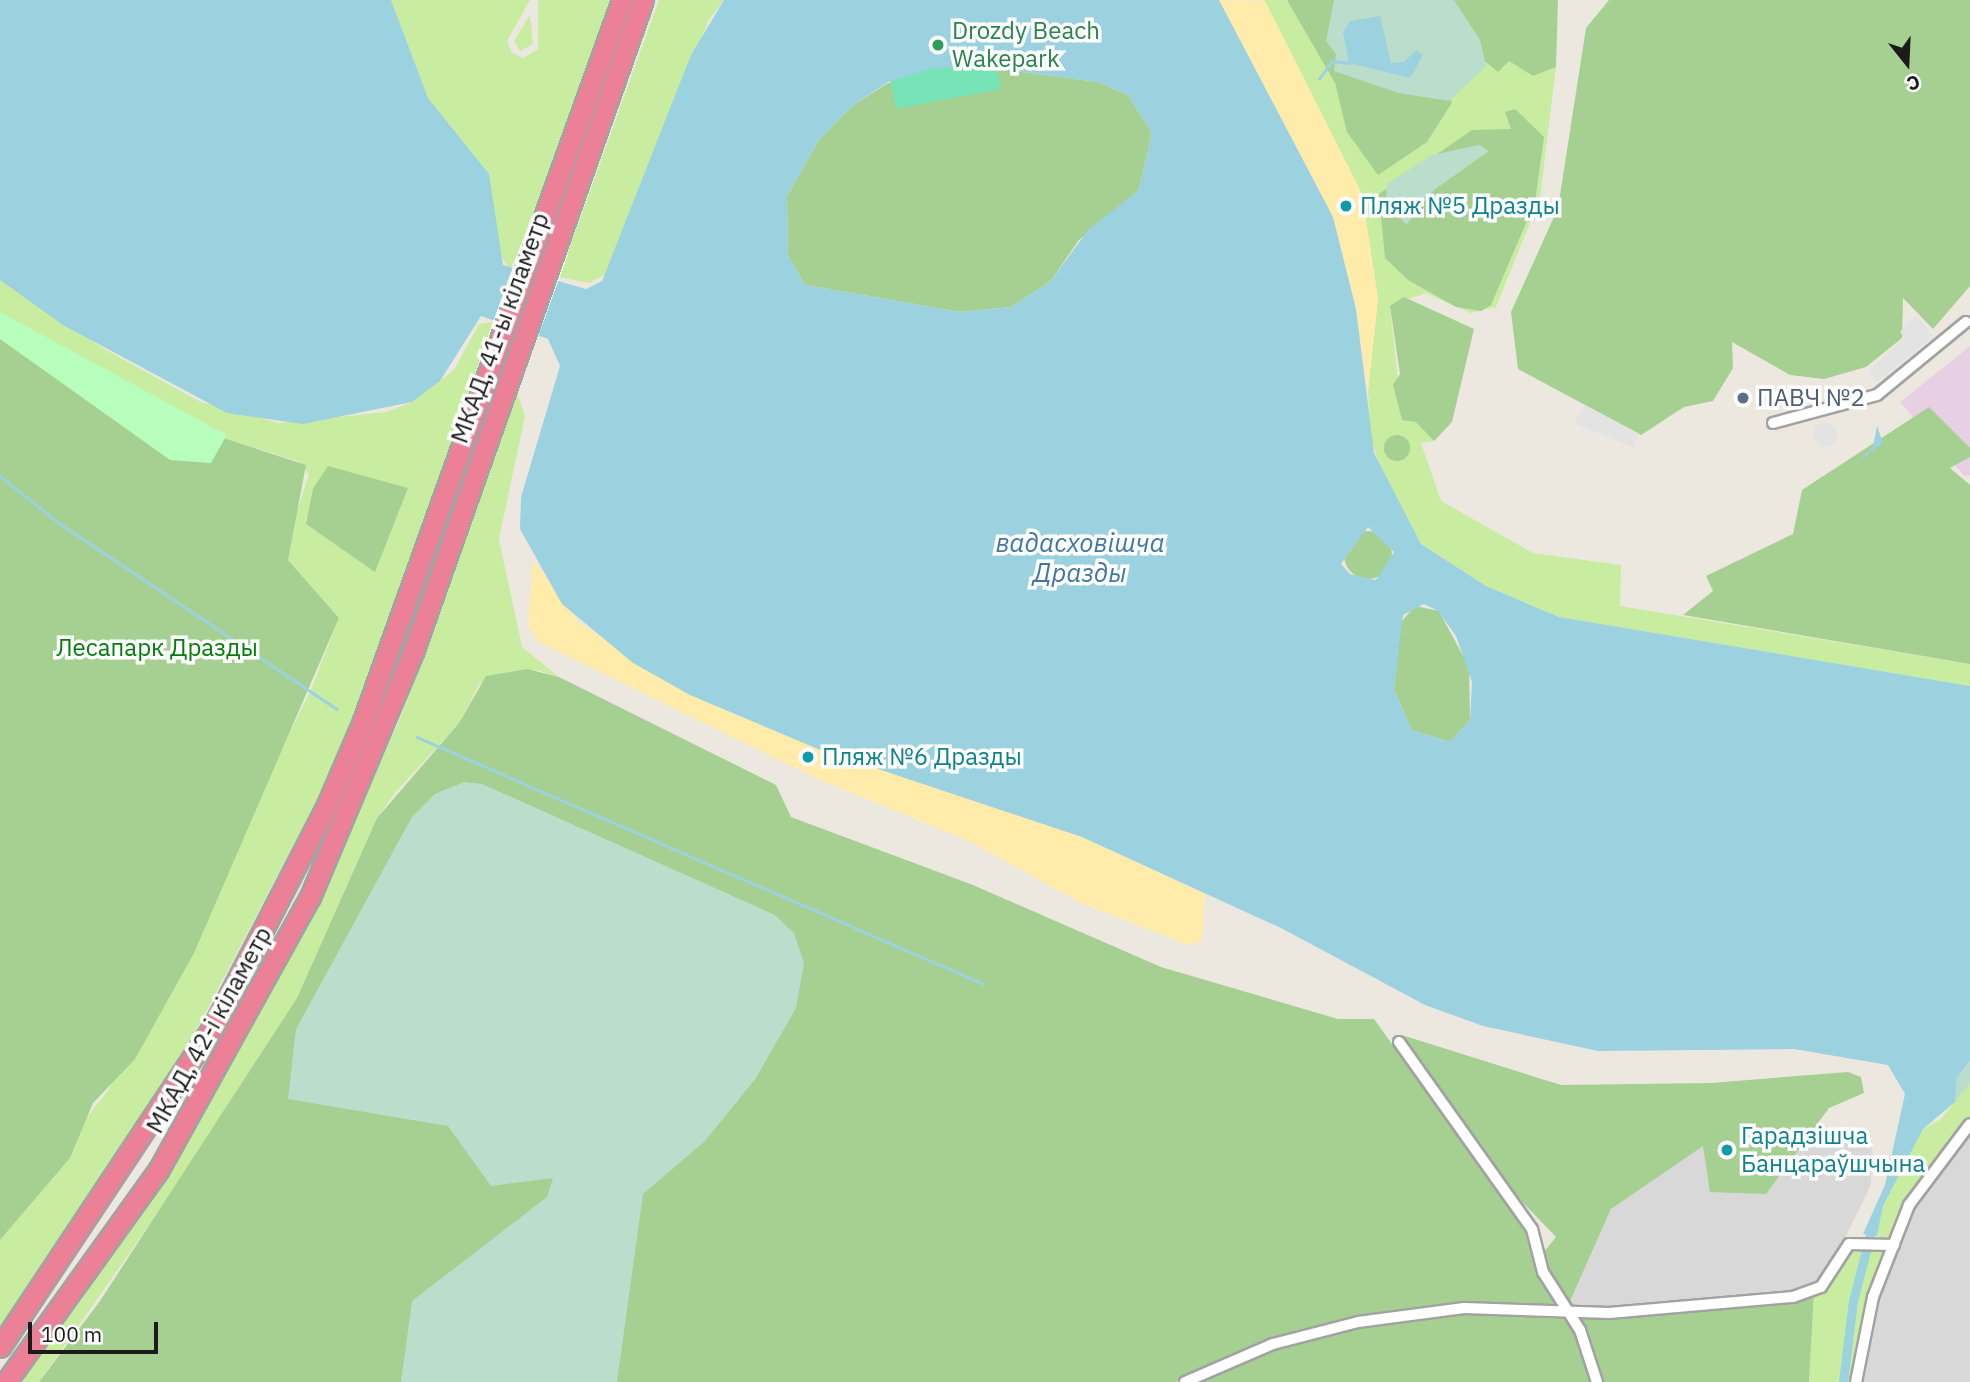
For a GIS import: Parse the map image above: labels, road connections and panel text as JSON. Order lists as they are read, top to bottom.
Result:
{
  "streets": {
    "highway": ["МКАД, 41-ы кіламетр", "МКАД, 42-і кіламетр"]
  },
  "crossings": [
    ["МКАД, 41-ы кіламетр", "МКАД, 42-і кіламетр"]
  ],
  "water": ["вадасховішча Дразды"],
  "parks": ["Лесапарк Дразды"],
  "places": [
    "Drozdy Beach Wakepark",
    "Пляж №5 Дразды",
    "ПАВЧ №2",
    "Пляж №6 Дразды",
    "Гарадзішча Банцараўшчына"
  ],
  "scale_bar": "100 m",
  "north": "bottom"
}
